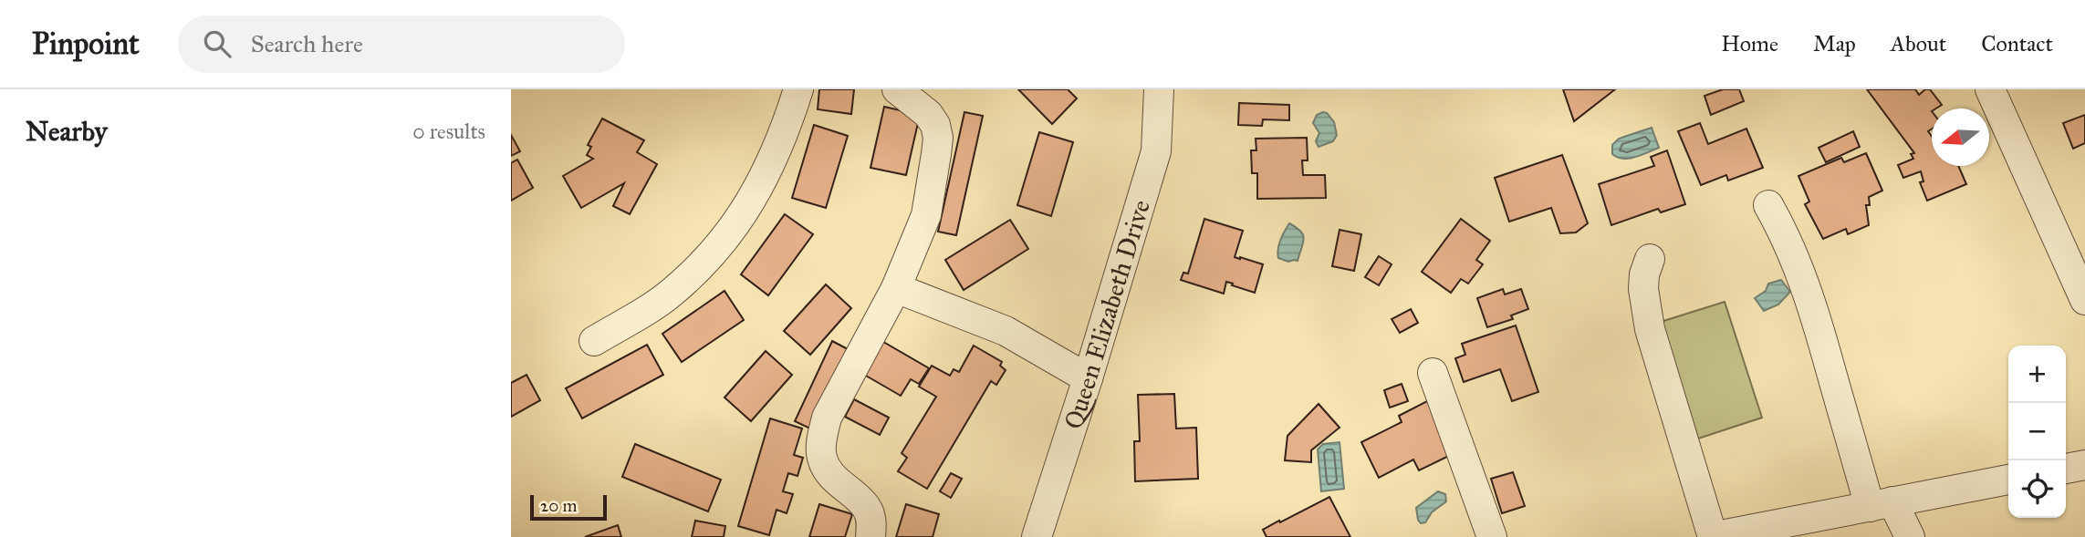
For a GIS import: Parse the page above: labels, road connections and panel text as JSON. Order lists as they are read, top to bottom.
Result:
{
  "streets": {
    "street": ["Queen Elizabeth Drive"]
  },
  "scale_bar": "20 m",
  "north": "left",
  "page": {
    "header": "Pinpoint",
    "search": "Search here",
    "nav": [
      "Home",
      "Map",
      "About",
      "Contact"
    ],
    "heading": ["Nearby", "0 results"],
    "map_buttons": ["+", "−"],
    "scale": "20 m"
  }
}
